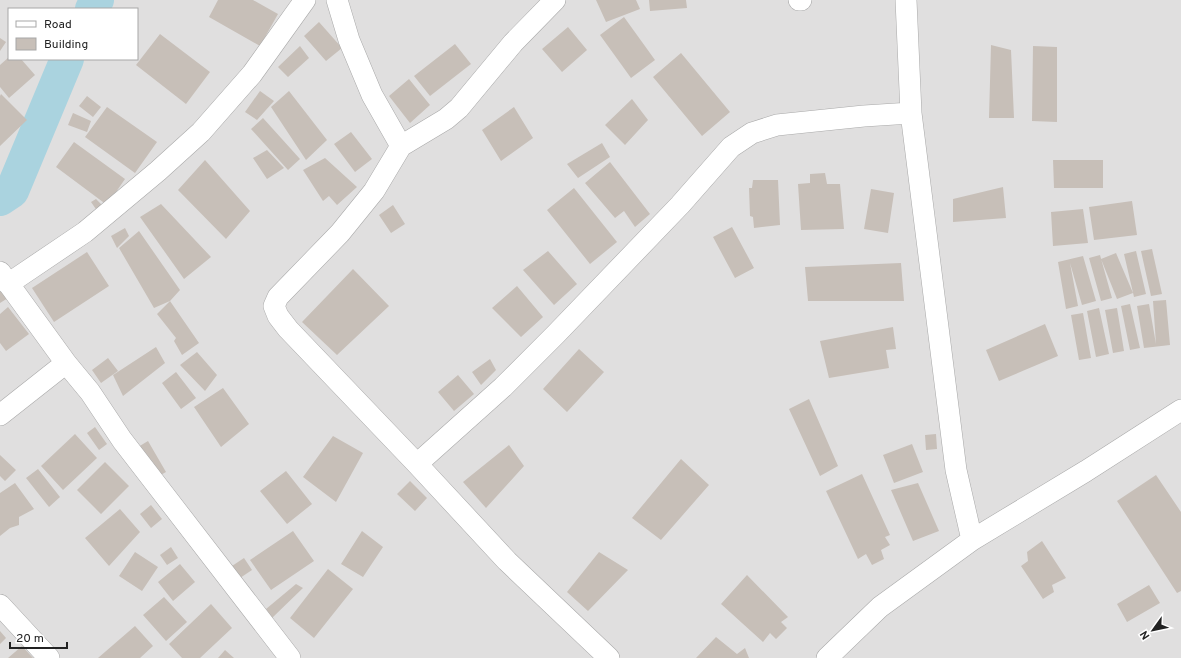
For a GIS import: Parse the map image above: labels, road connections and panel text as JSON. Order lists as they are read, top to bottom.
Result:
{
  "legend": ["Road", "Building"],
  "scale_bar": "20 m",
  "north": "bottom left"
}
